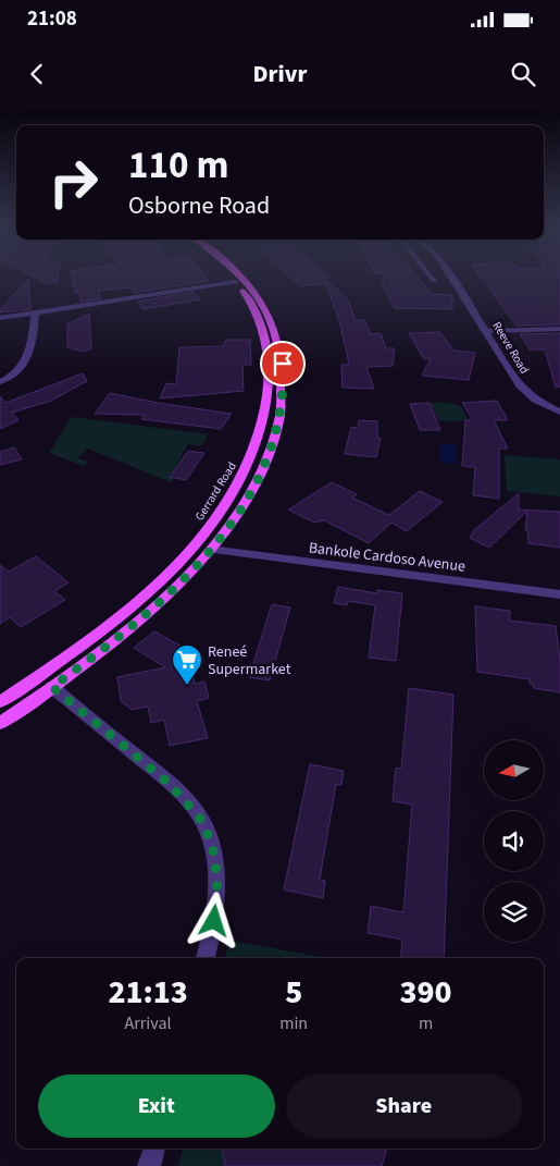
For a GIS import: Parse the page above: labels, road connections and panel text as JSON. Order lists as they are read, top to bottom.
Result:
{
  "streets": {
    "main road": ["Gerrard Road"],
    "street": ["Reeve Road", "Bankole Cardoso Avenue"]
  },
  "places": {
    "supermarket": ["Reneé Supermarket"]
  },
  "north": "left",
  "page": {
    "status": "21:08",
    "header": "Drivr",
    "turn": ["110 m", "Osborne Road"],
    "eta": [
      "21:13",
      "Arrival",
      "5",
      "min",
      "390",
      "m"
    ],
    "buttons": ["Exit", "Share"]
  }
}
